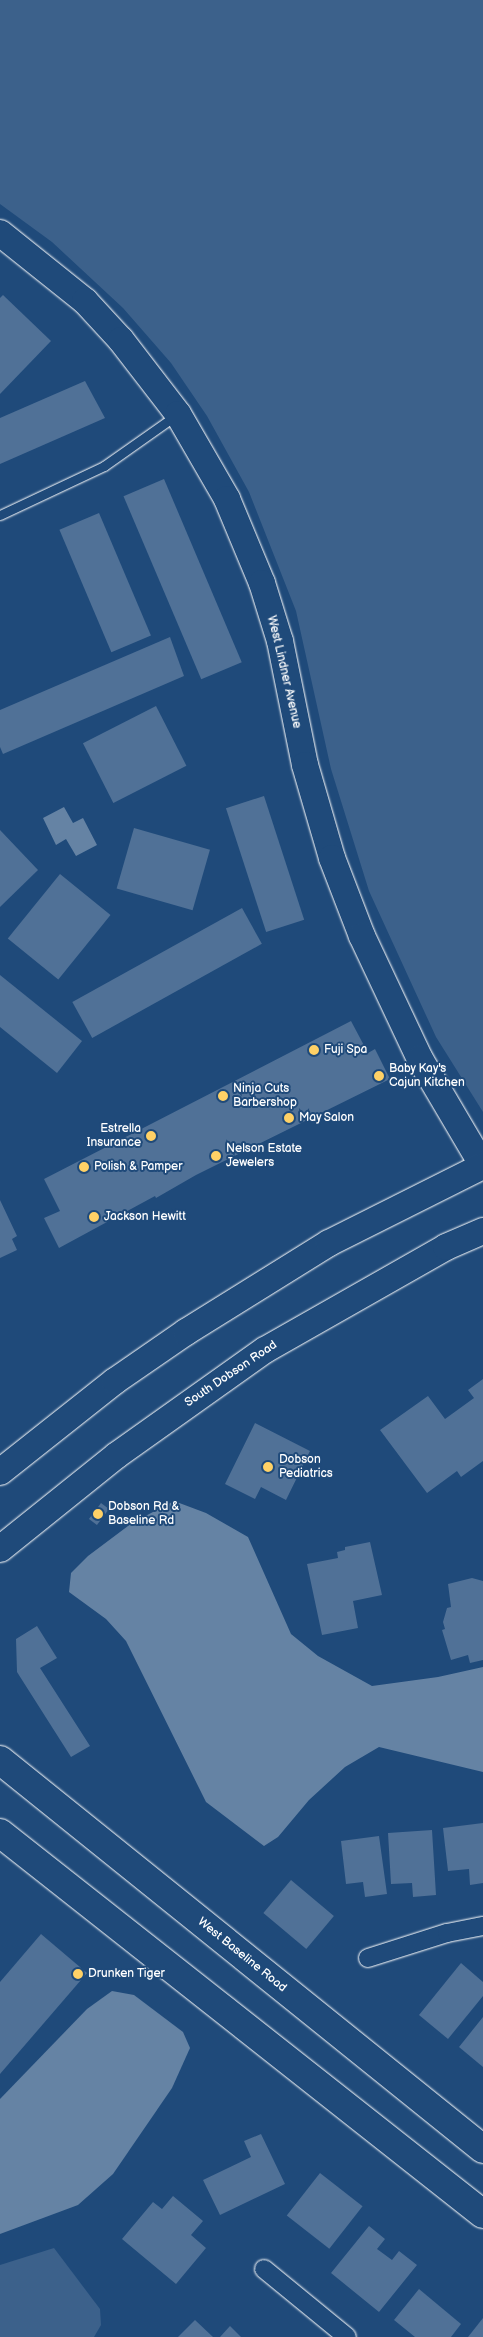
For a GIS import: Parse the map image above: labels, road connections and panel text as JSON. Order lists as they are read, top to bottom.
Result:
{
  "streets": {
    "main road": ["West Lindner Avenue", "South Dobson Road", "West Baseline Road"]
  },
  "places": [
    "Fuji Spa",
    "Baby Kay's Cajun Kitchen",
    "Ninja Cuts Barbershop",
    "May Salon",
    "Estrella Insurance",
    "Nelson Estate Jewelers",
    "Polish & Pamper",
    "Jackson Hewitt",
    "Dobson Pediatrics",
    "Dobson Rd & Baseline Rd",
    "Drunken Tiger"
  ]
}
